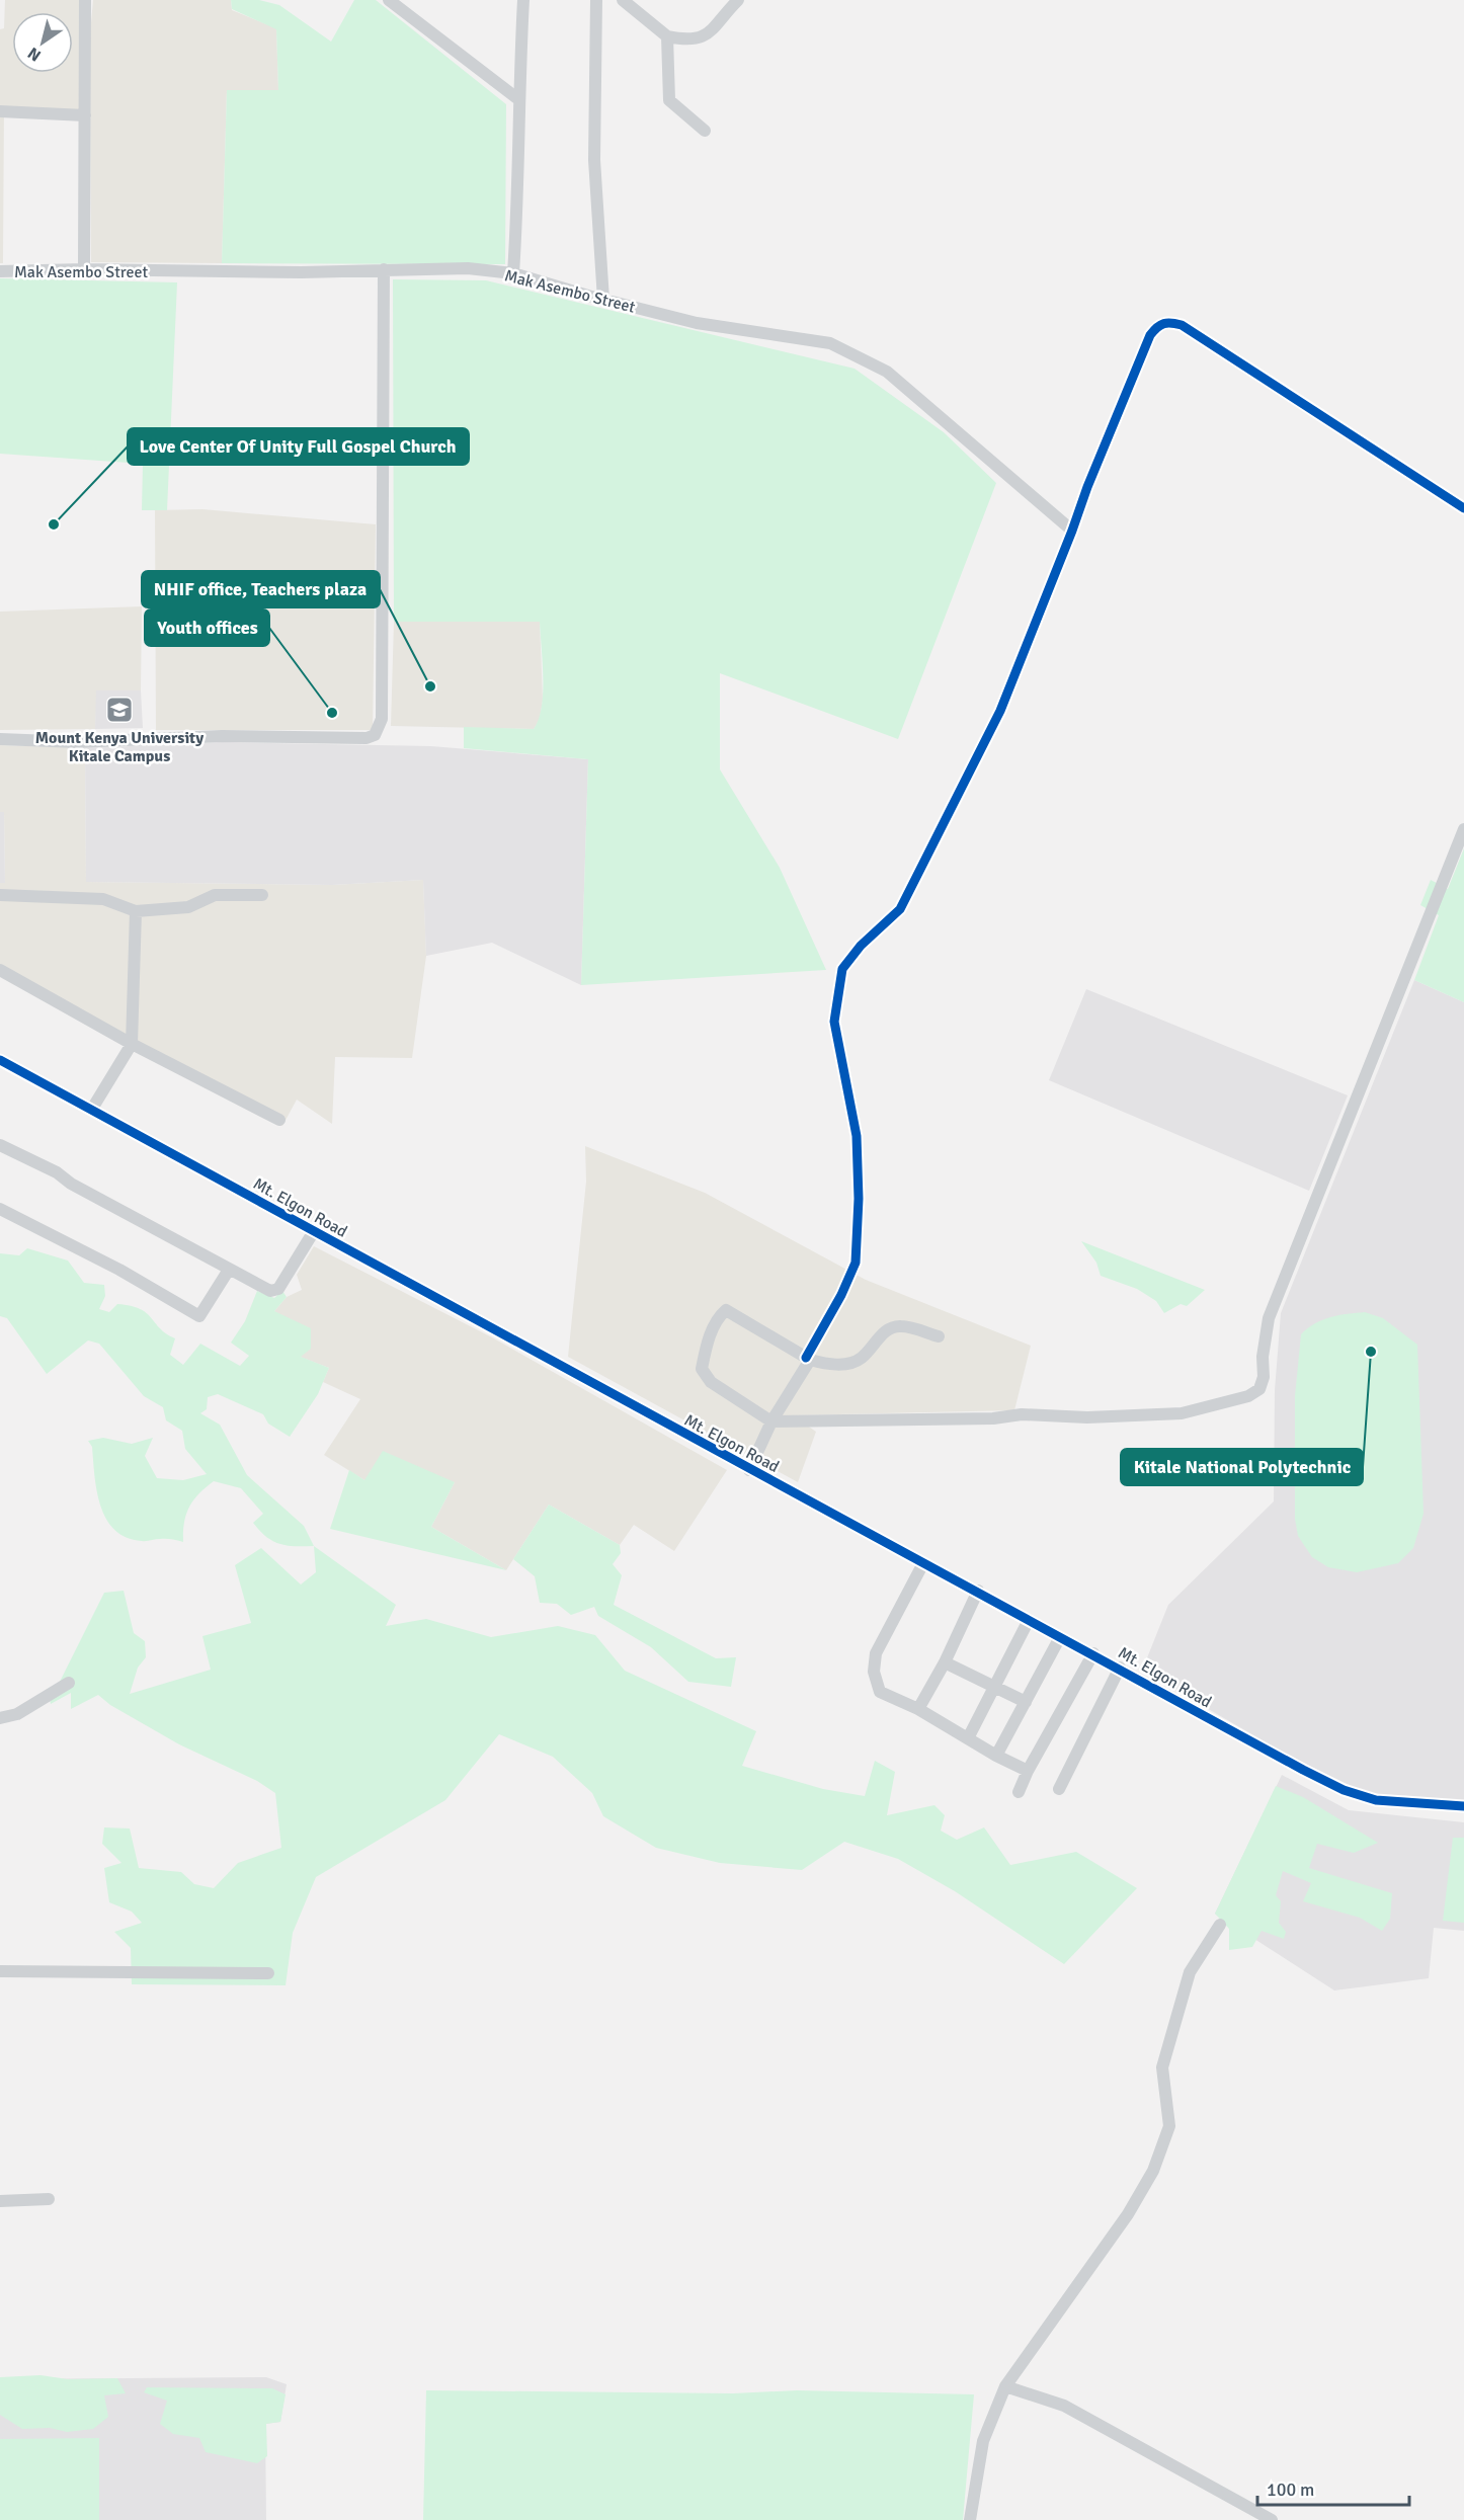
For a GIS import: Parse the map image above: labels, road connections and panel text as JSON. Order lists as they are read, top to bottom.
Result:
{
  "streets": {
    "street": ["Mak Asembo Street", "Mt. Elgon Road"]
  },
  "places": {
    "other": [
      "Love Center Of Unity Full Gospel Church",
      "NHIF office, Teachers plaza",
      "Youth offices",
      "Kitale National Polytechnic"
    ],
    "school or university": ["Mount Kenya University Kitale Campus"]
  },
  "scale_bar": "100 m",
  "north": "bottom left"
}
